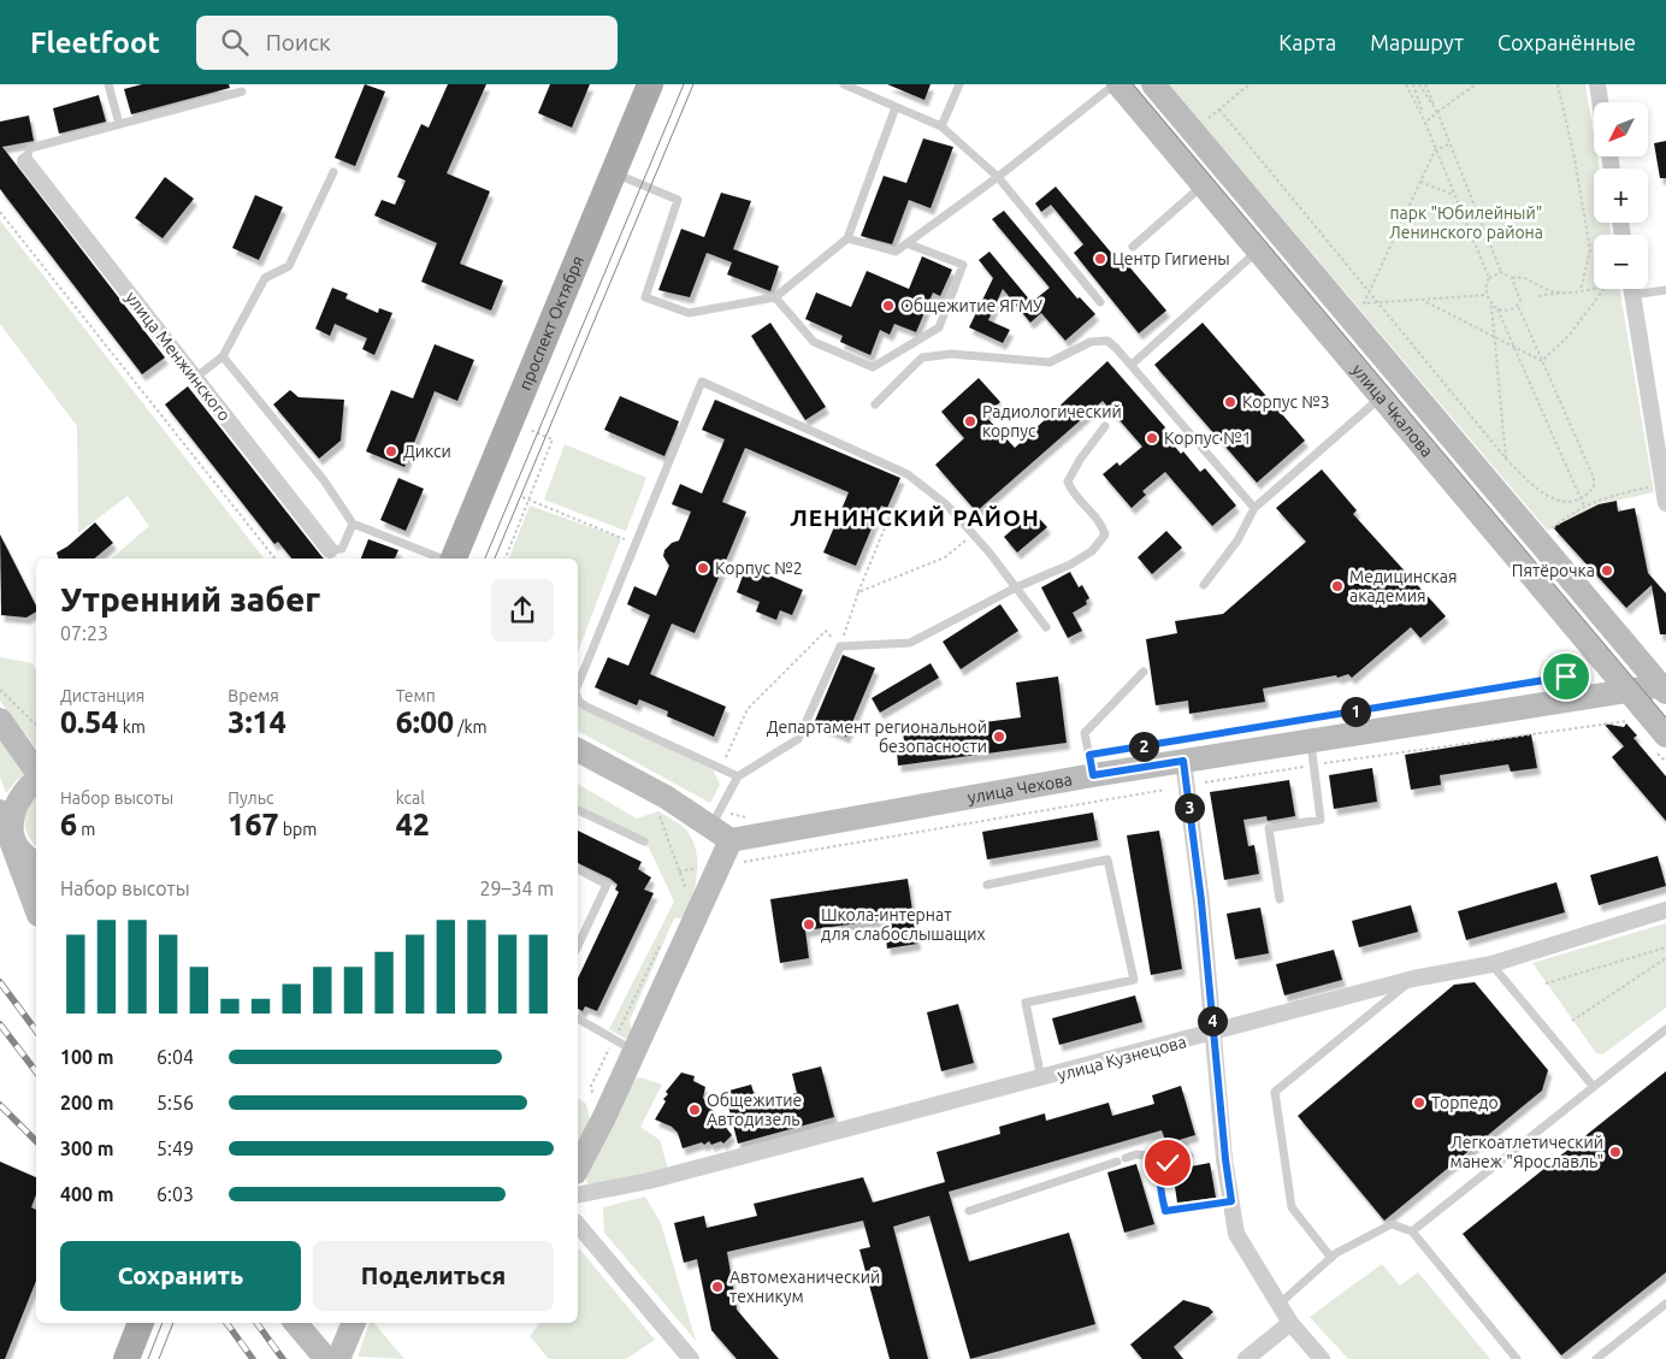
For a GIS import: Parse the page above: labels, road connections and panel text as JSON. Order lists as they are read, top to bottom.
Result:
{
  "streets": {
    "main road": ["проспект Октября", "улица Чкалова", "улица Чехова"],
    "street": ["улица Менжинского", "улица Кузнецова"]
  },
  "crossings": [
    ["улица Чкалова", "улица Чехова"]
  ],
  "districts": ["ЛЕНИНСКИЙ РАЙОН"],
  "parks": ["парк \"Юбилейный\" Ленинского района"],
  "places": [
    "Центр Гигиены",
    "Общежитие ЯГМУ",
    "Корпус №3",
    "Радиологический корпус",
    "Корпус №1",
    "Дикси",
    "Корпус №2",
    "Пятёрочка",
    "Медицинская академия",
    "Департамент региональной безопасности",
    "Школа-интернат для слабослышащих",
    "Торпедо",
    "Общежитие Автодизель",
    "Легкоатлетический манеж \"Ярославль\"",
    "Автомеханический техникум"
  ],
  "north": "bottom left",
  "page": {
    "header": "Fleetfoot",
    "search": "Поиск",
    "nav": ["Карта", "Маршрут", "Сохранённые"],
    "map_buttons": ["+", "−"],
    "heading": ["Утренний забег", "07:23"],
    "stats": [
      ["Дистанция", "0.54 km"],
      ["Время", "3:14"],
      ["Темп", "6:00 /km"],
      ["Набор высоты", "6 m"],
      ["Пульс", "167 bpm"],
      ["kcal", "42"]
    ],
    "pins": [
      "1",
      "2",
      "3",
      "4"
    ],
    "chart": ["Набор высоты", "29–34 m"],
    "list": [
      {
        "name": "100 m",
        "note": "6:04"
      },
      {
        "name": "200 m",
        "note": "5:56"
      },
      {
        "name": "300 m",
        "note": "5:49"
      },
      {
        "name": "400 m",
        "note": "6:03"
      }
    ],
    "buttons": ["Сохранить", "Поделиться"]
  }
}
